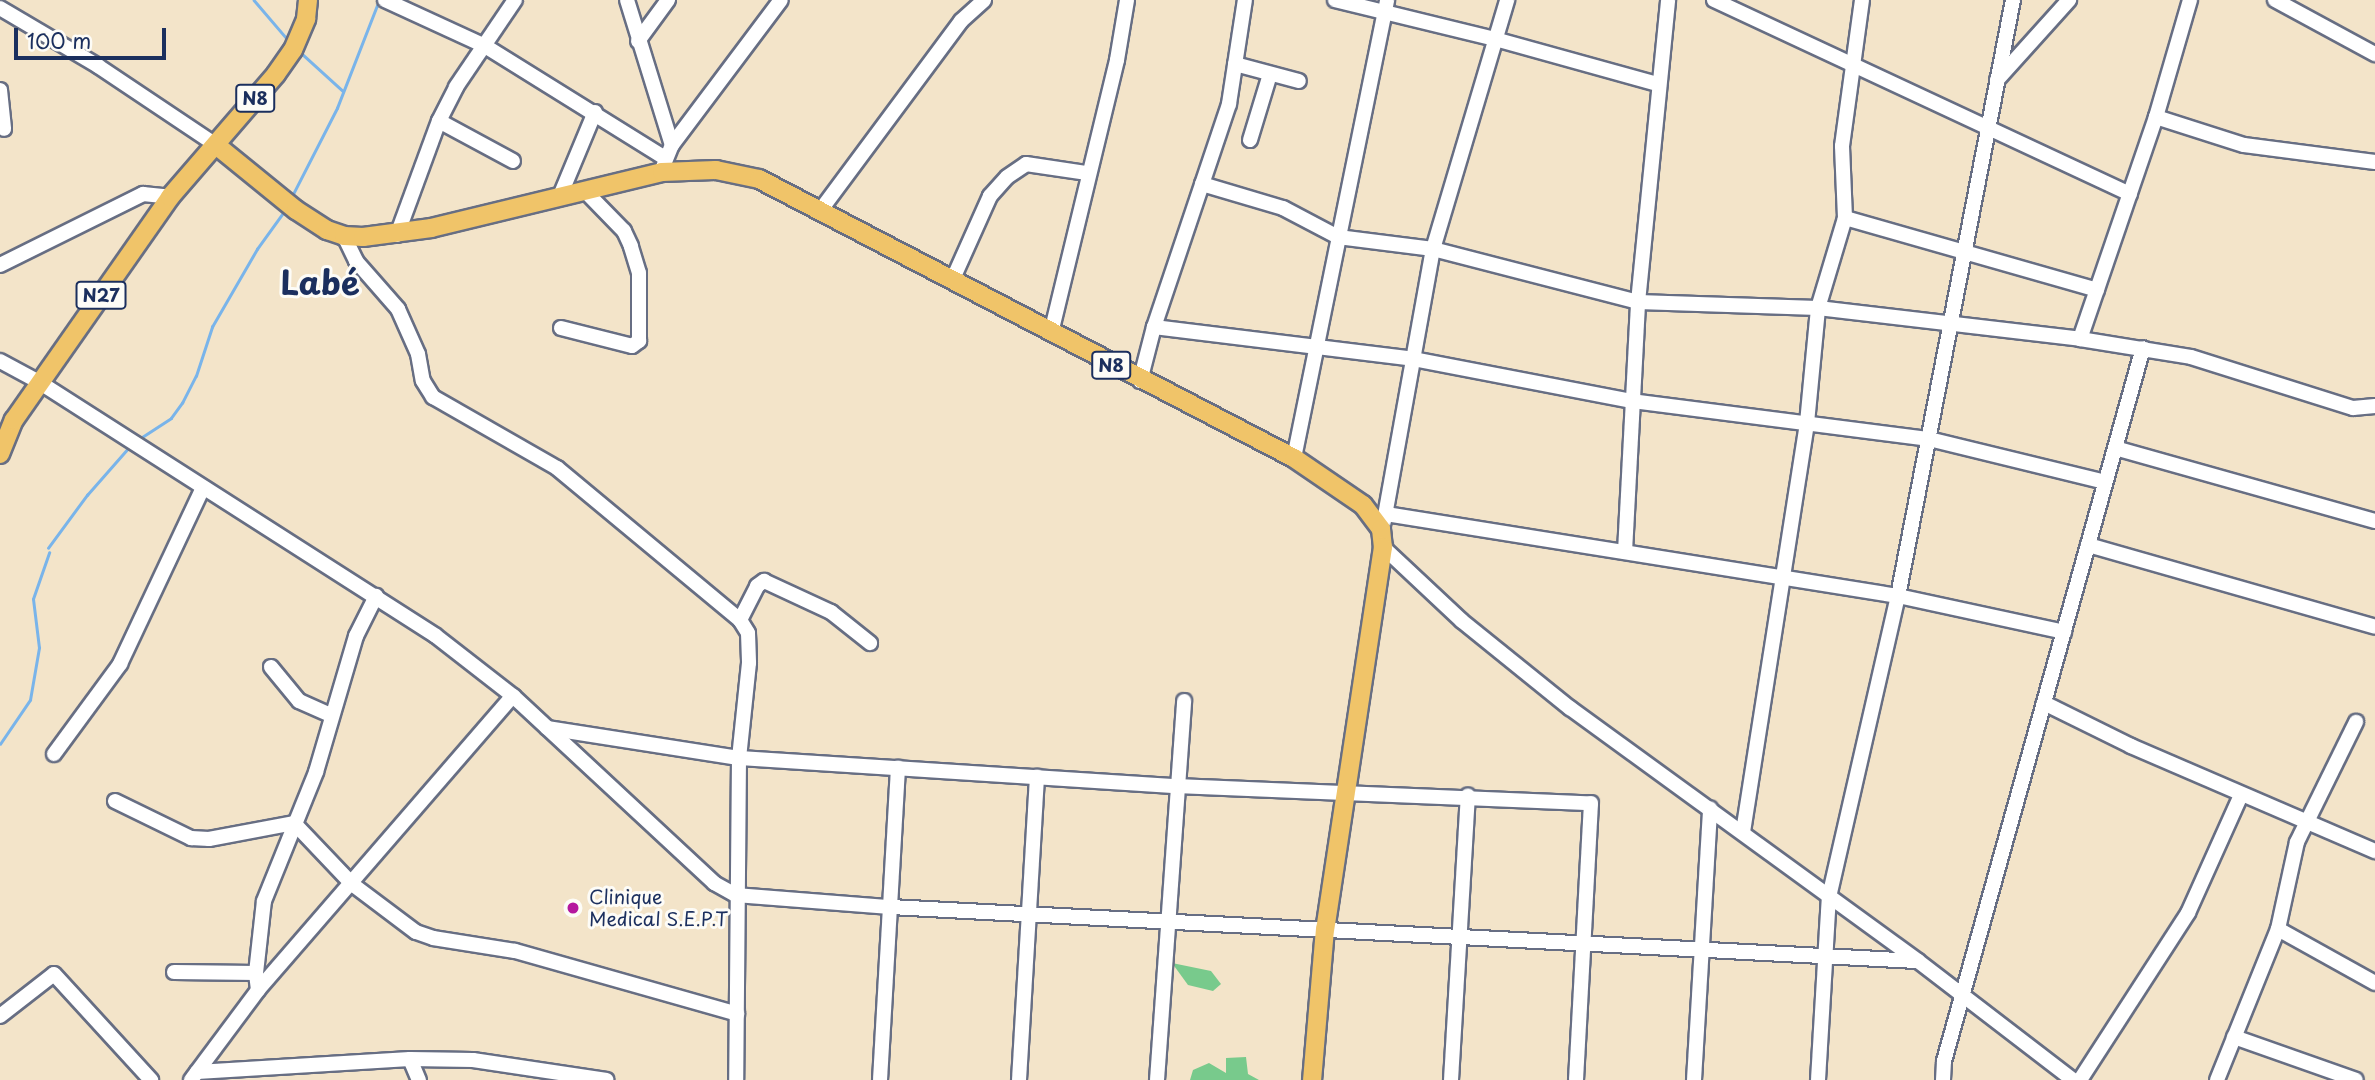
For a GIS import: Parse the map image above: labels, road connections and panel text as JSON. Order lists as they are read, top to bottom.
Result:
{
  "streets": {
    "main road": ["N8", "N27"]
  },
  "crossings": [
    ["N8", "N27"]
  ],
  "districts": ["Labé"],
  "places": ["Clinique Medical S.E.P.T"],
  "scale_bar": "100 m"
}
